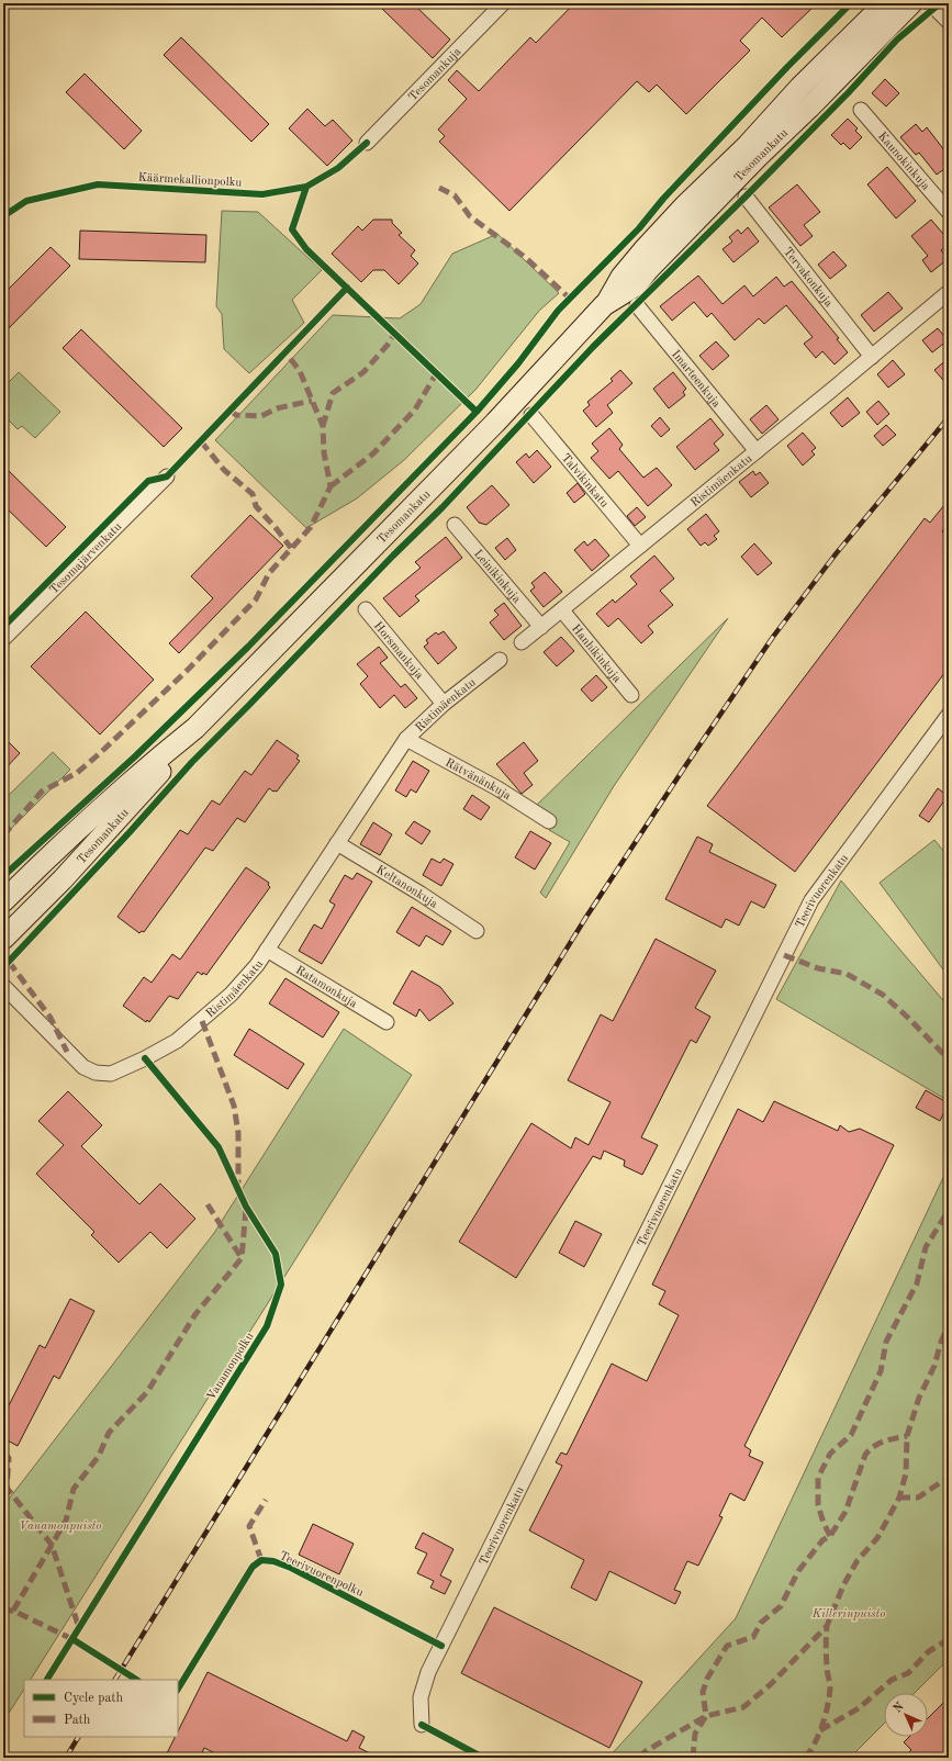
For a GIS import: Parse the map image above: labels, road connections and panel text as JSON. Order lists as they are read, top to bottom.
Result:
{
  "streets": {
    "main road": ["Tesomankatu"],
    "street": [
      "Tesomankuja",
      "Kaunokinkuja",
      "Tervakonkuja",
      "Imarteenkuja",
      "Ristimäenkatu",
      "Talvikinkatu",
      "Tesomajärvenkatu",
      "Leinikinkuja",
      "Horsmankuja",
      "Hanhikinkuja",
      "Rätvänänkuja",
      "Keltanonkuja",
      "Teerivuorenkatu",
      "Ratamonkuja"
    ],
    "cycle path": ["Käärmekallionpolku", "Vanamonpolku", "Teerivuorenpolku"]
  },
  "crossings": [
    ["Tervakonkuja", "Ristimäenkatu"],
    ["Imarteenkuja", "Ristimäenkatu"],
    ["Ristimäenkatu", "Talvikinkatu"],
    ["Ristimäenkatu", "Leinikinkuja"],
    ["Ristimäenkatu", "Horsmankuja"],
    ["Ristimäenkatu", "Hanhikinkuja"],
    ["Ristimäenkatu", "Rätvänänkuja"],
    ["Ristimäenkatu", "Keltanonkuja"],
    ["Ristimäenkatu", "Ratamonkuja"]
  ],
  "parks": ["Vanamonpuisto", "Killerinpuisto"],
  "legend": ["Cycle path", "Path"],
  "north": "top left"
}
